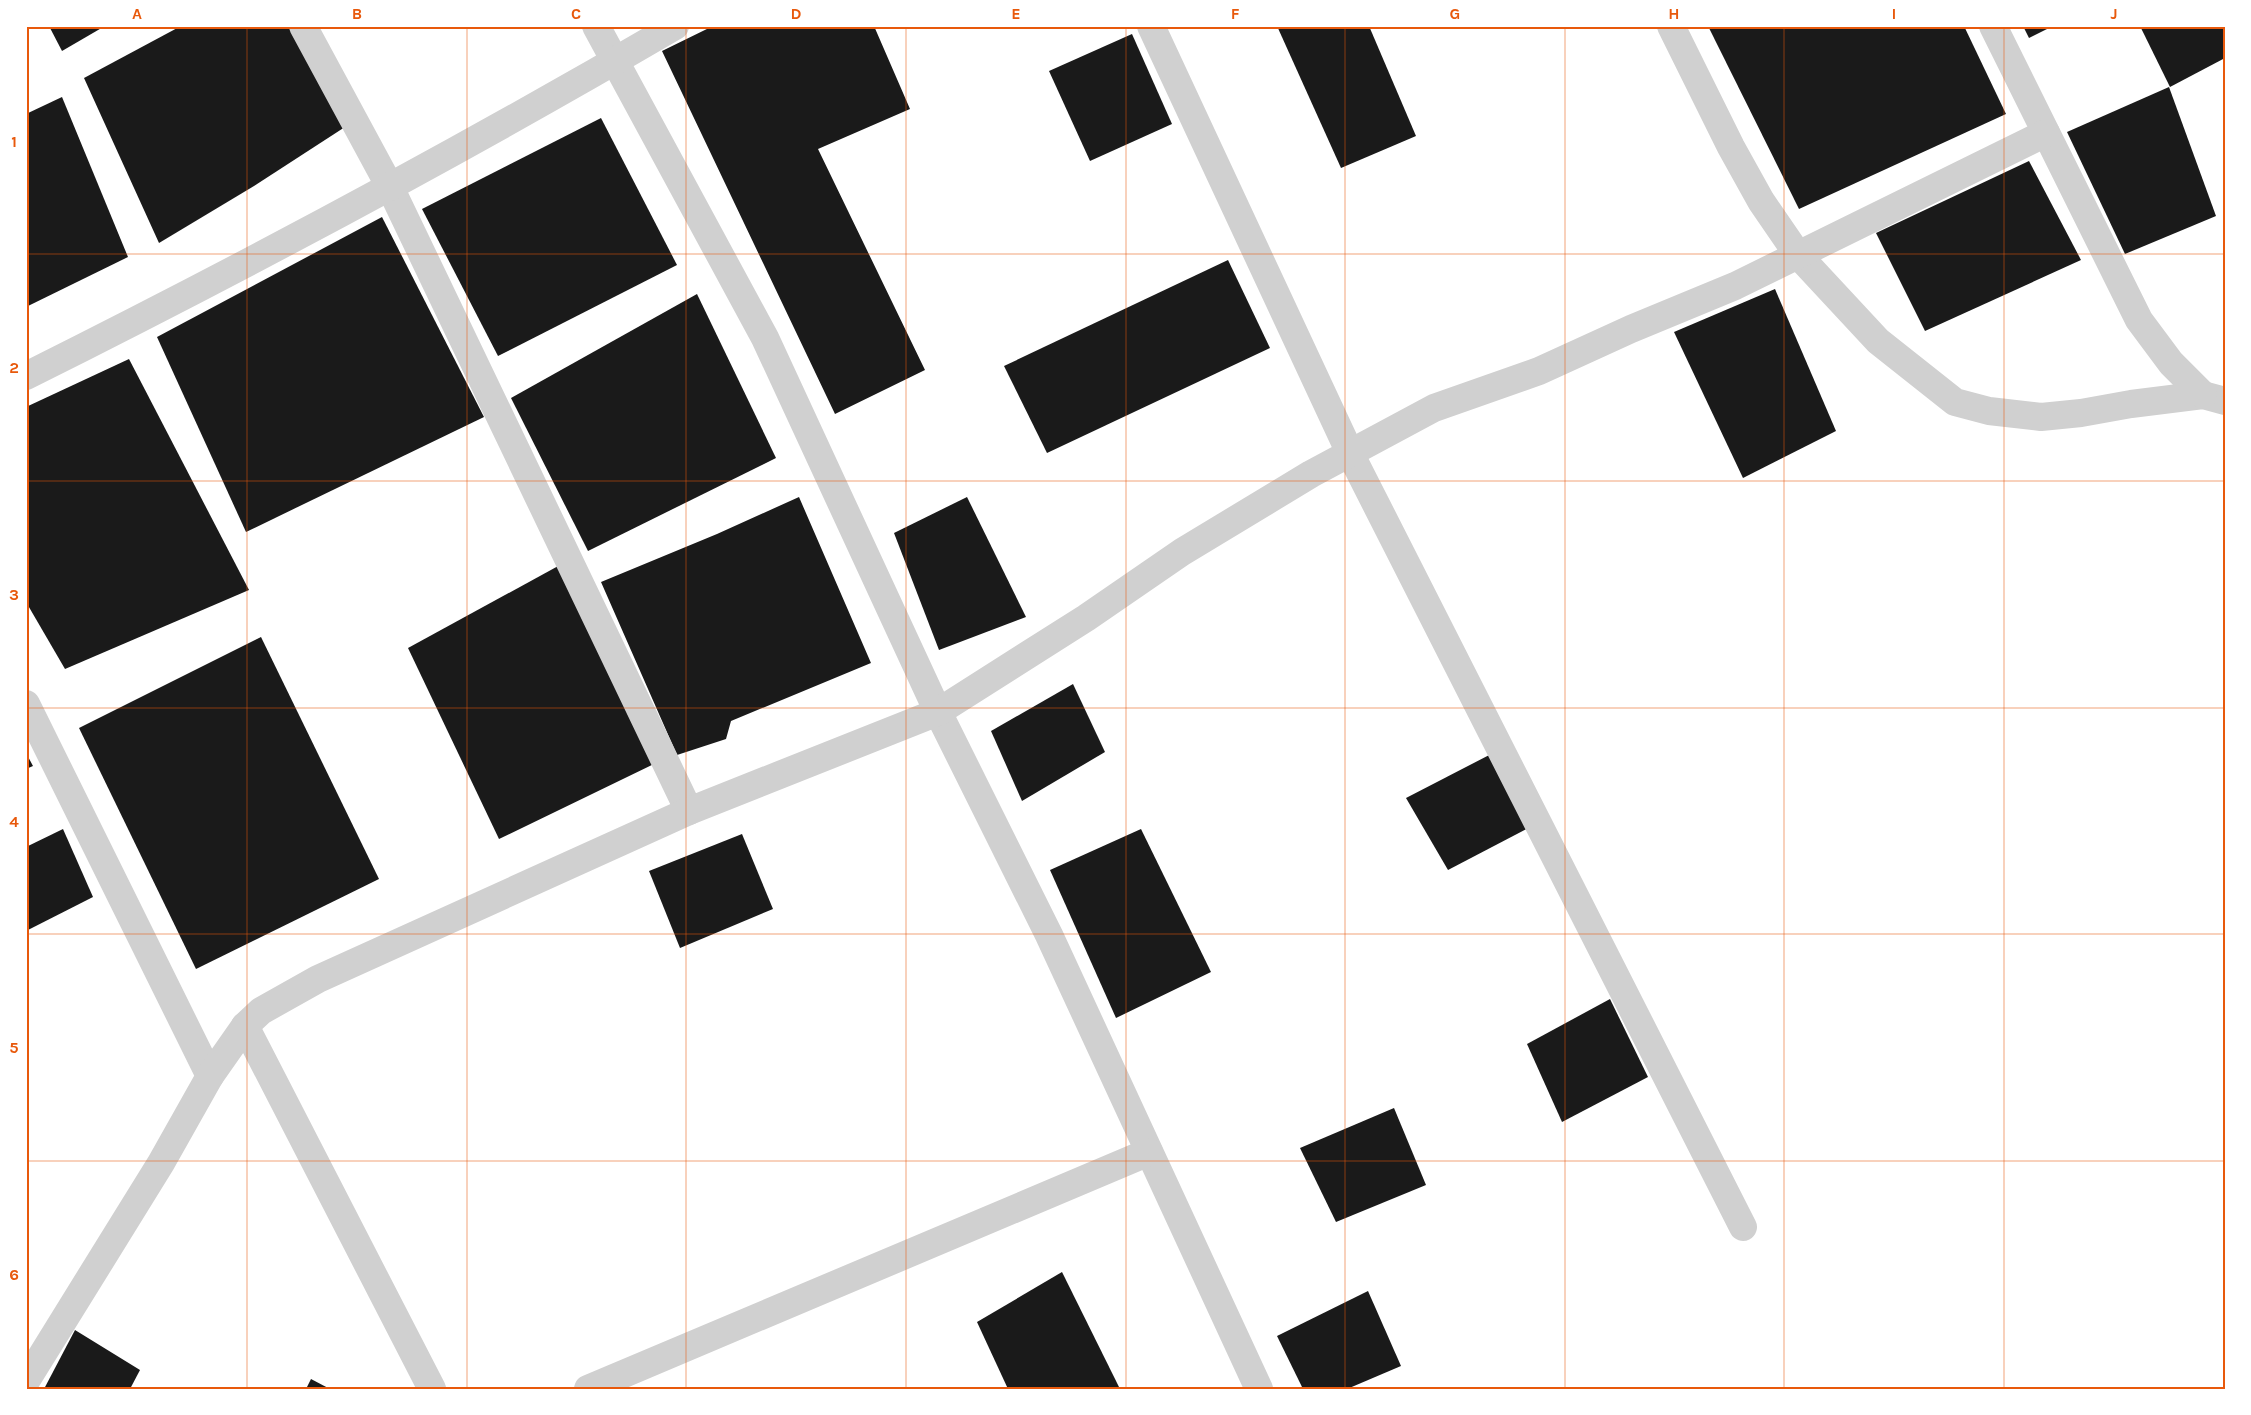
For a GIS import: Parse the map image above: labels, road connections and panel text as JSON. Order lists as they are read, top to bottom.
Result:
{
  "grid": {
    "columns": [
      "A",
      "B",
      "C",
      "D",
      "E",
      "F",
      "G",
      "H",
      "I",
      "J"
    ],
    "rows": [
      "1",
      "2",
      "3",
      "4",
      "5",
      "6"
    ]
  }
}
